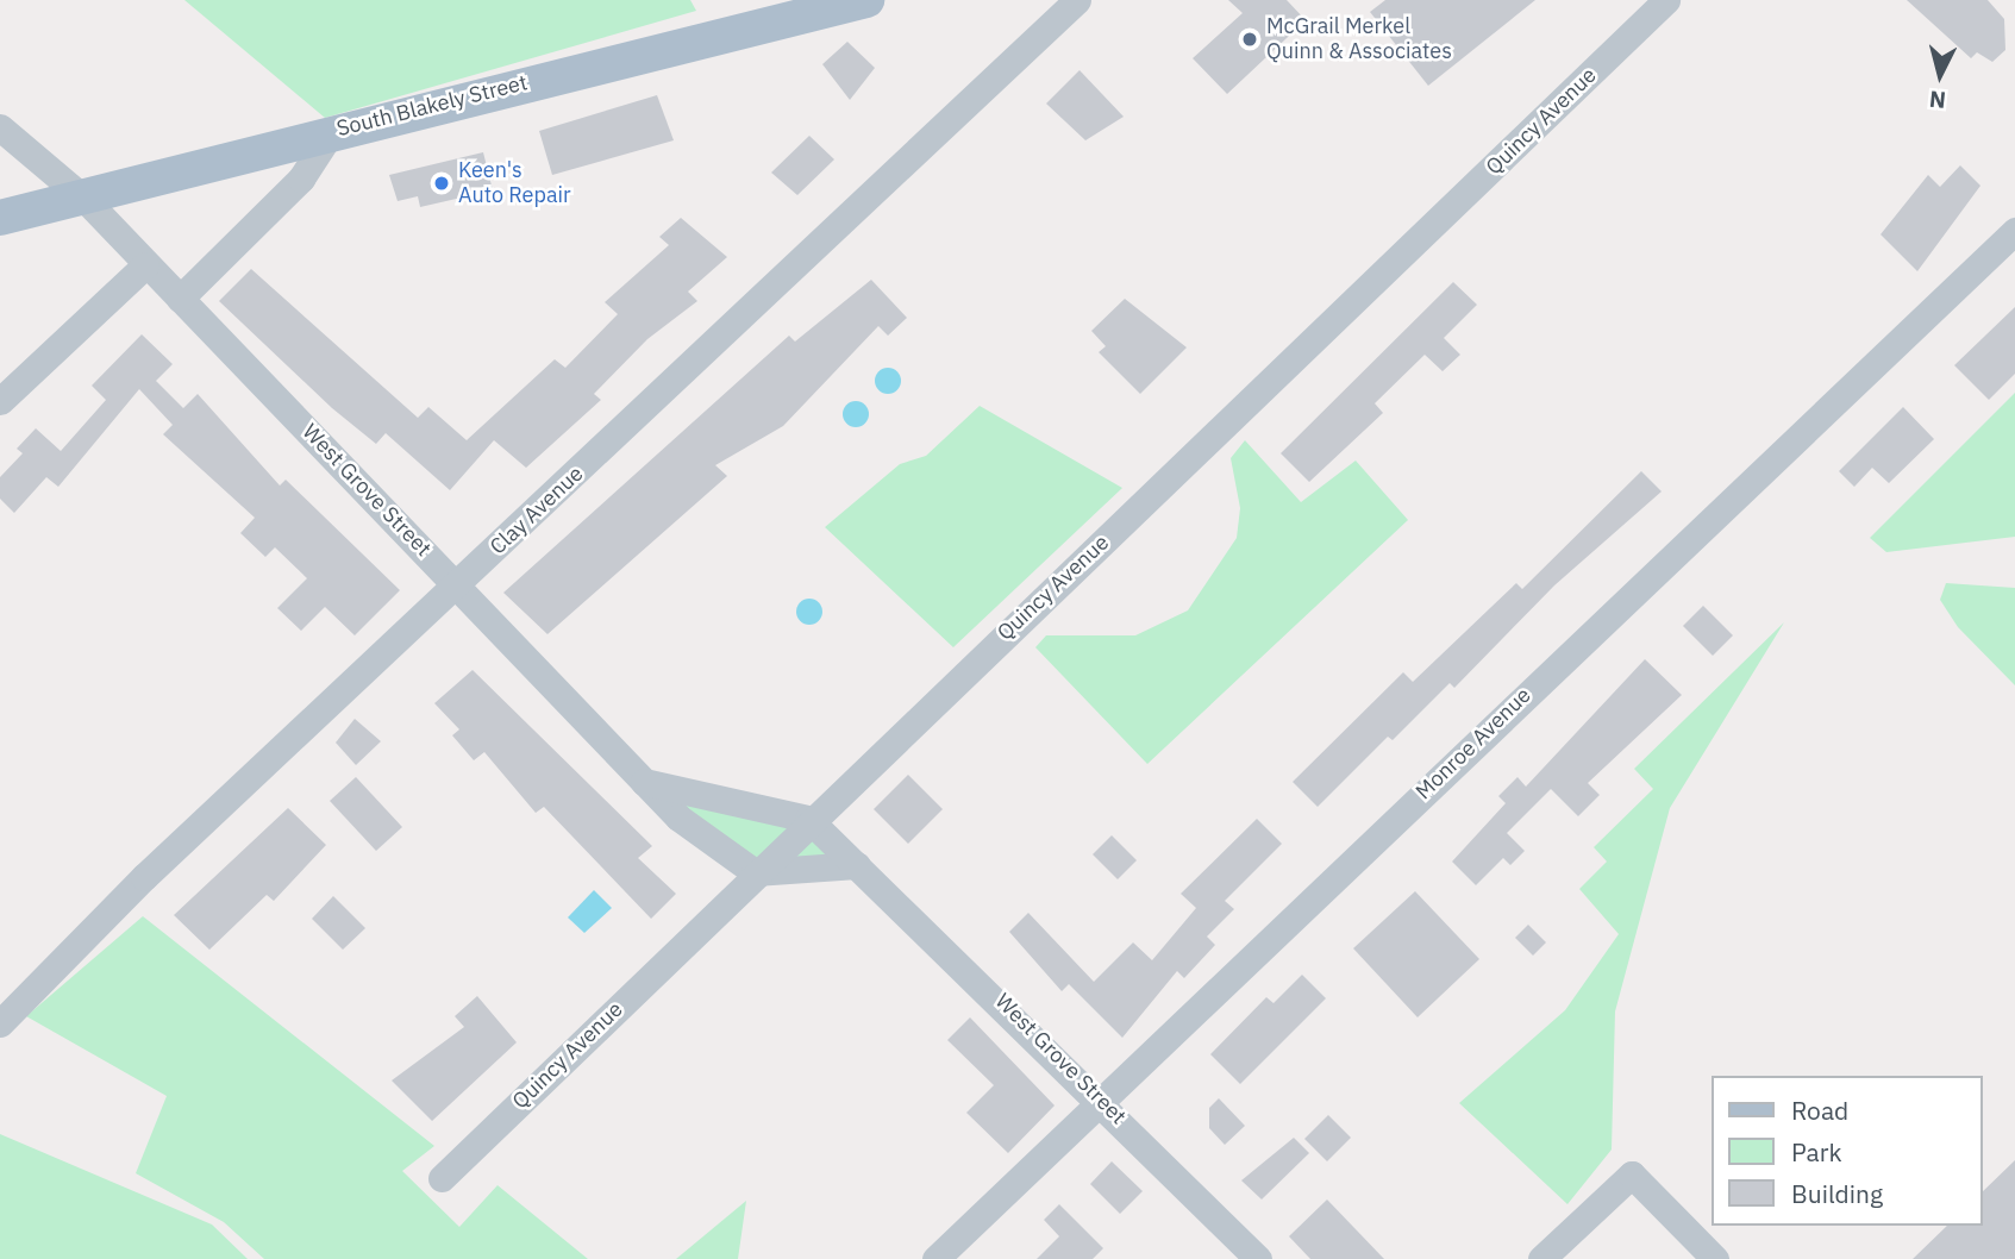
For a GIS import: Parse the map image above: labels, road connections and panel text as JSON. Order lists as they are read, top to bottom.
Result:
{
  "streets": {
    "main road": ["South Blakely Street"],
    "street": [
      "Quincy Avenue",
      "West Grove Street",
      "Clay Avenue",
      "Monroe Avenue"
    ]
  },
  "crossings": [
    ["South Blakely Street", "West Grove Street"],
    ["Quincy Avenue", "West Grove Street"],
    ["West Grove Street", "Clay Avenue"],
    ["West Grove Street", "Monroe Avenue"]
  ],
  "places": ["McGrail Merkel Quinn & Associates", "Keen's Auto Repair"],
  "legend": ["Road", "Park", "Building"],
  "north": "bottom"
}
